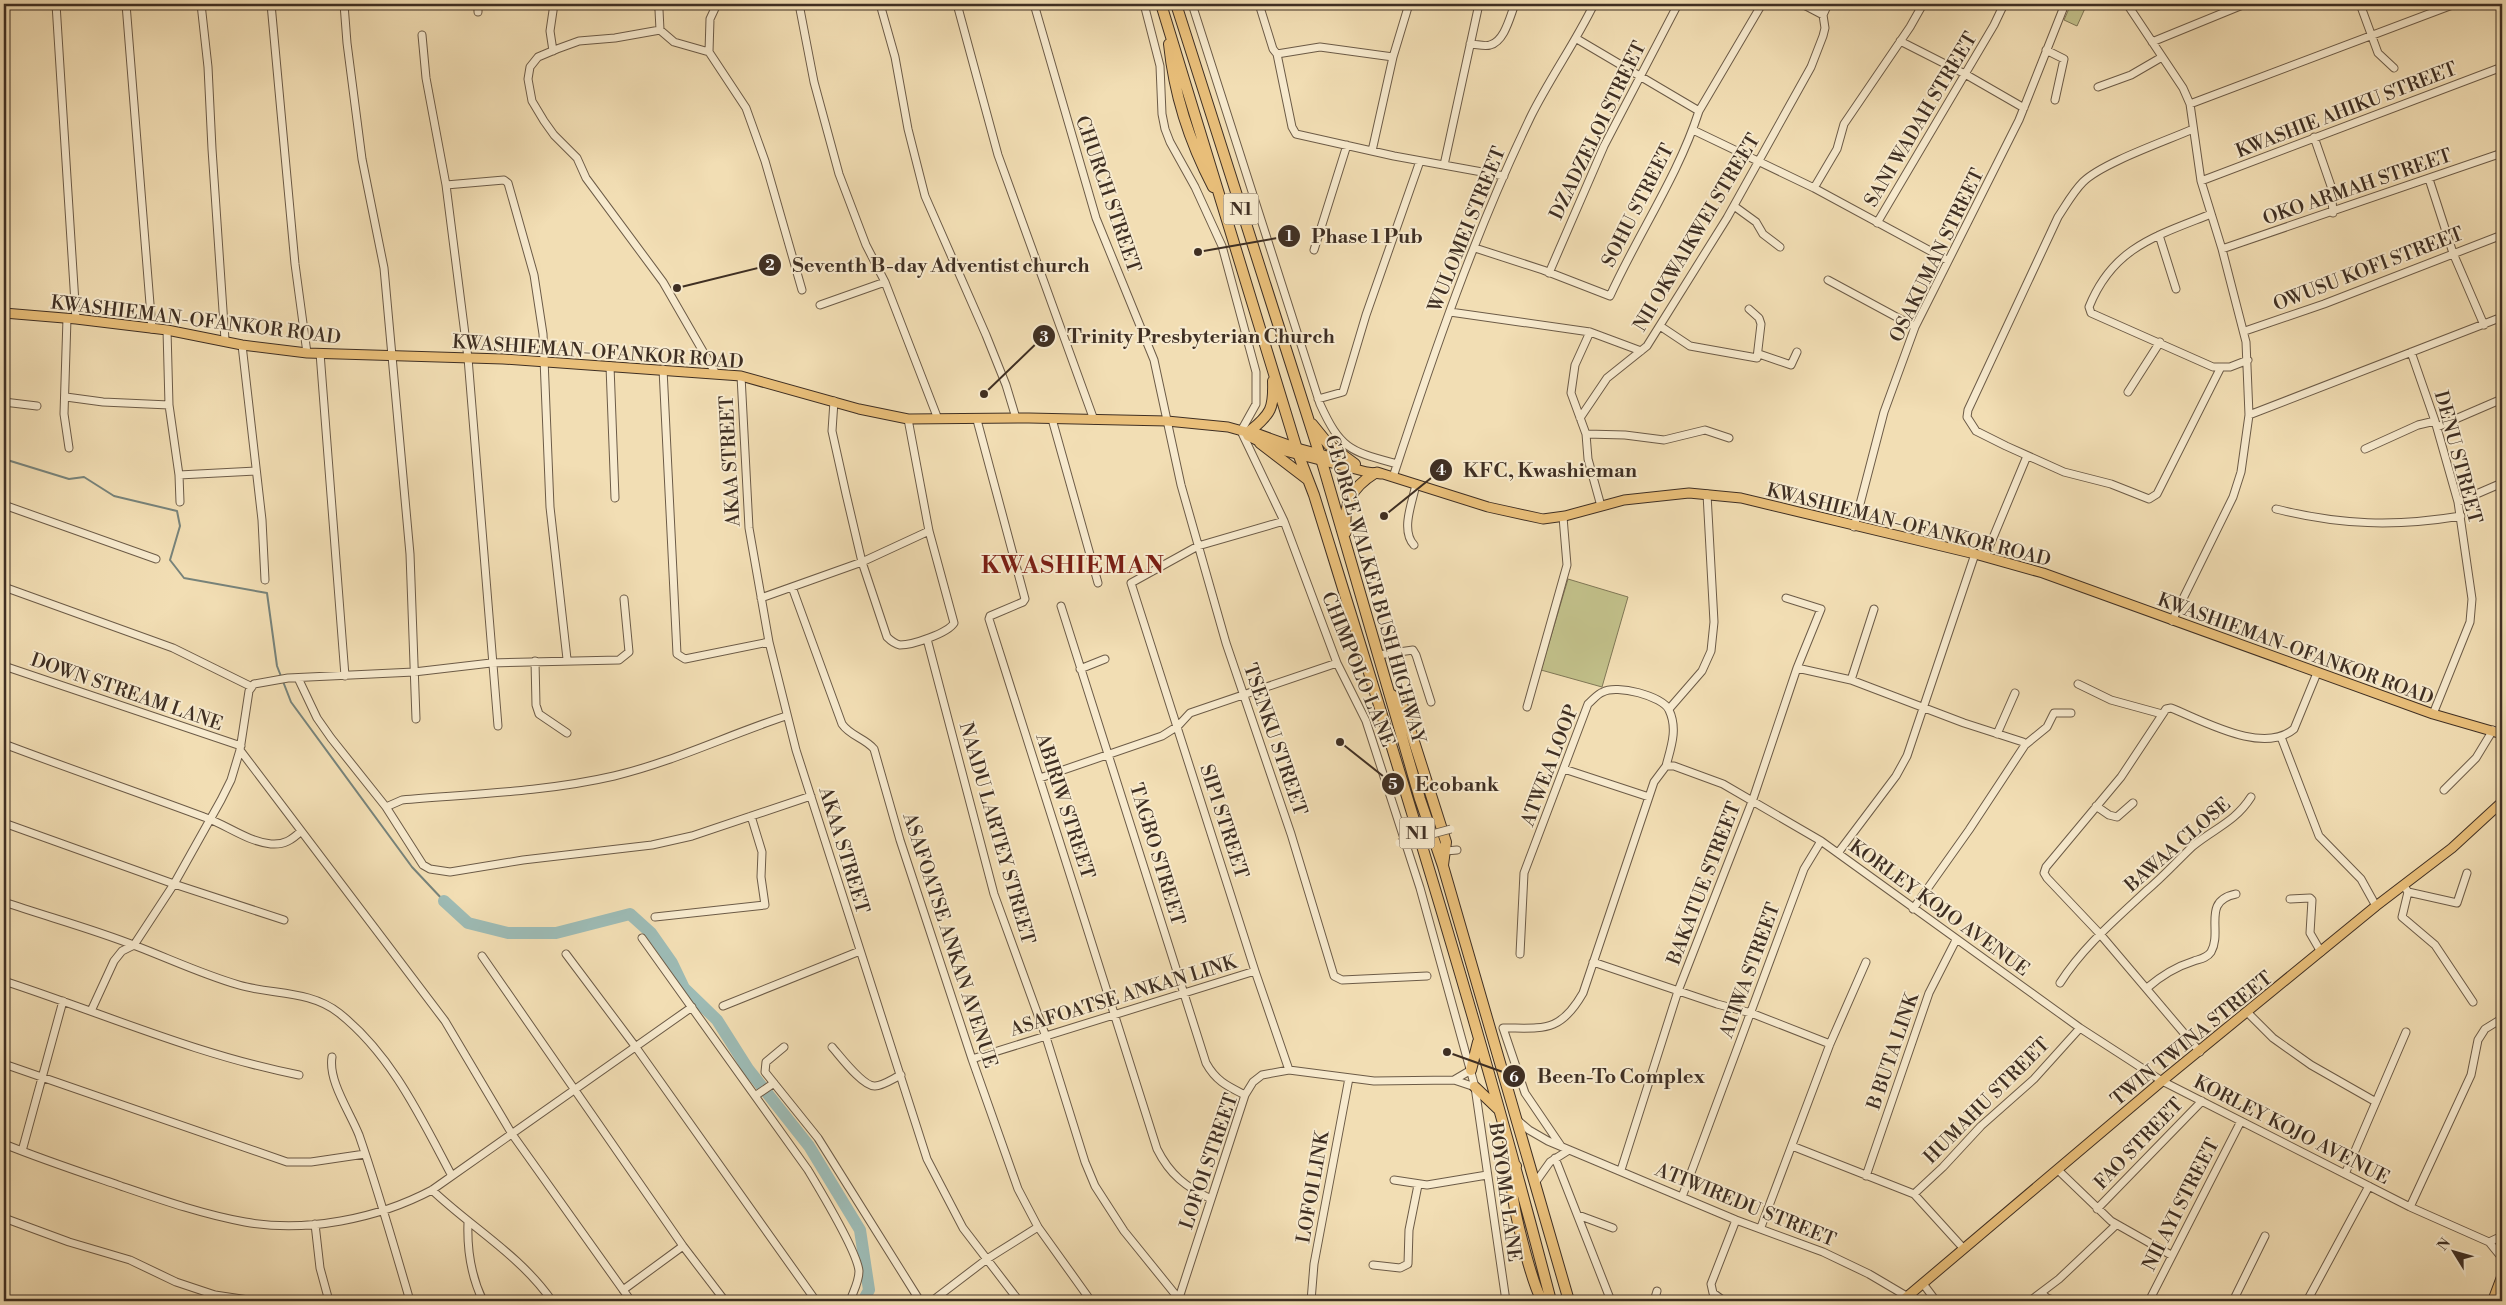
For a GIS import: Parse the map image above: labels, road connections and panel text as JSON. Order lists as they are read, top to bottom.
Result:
{
  "streets": {
    "highway": ["N1", "GEORGE WALKER BUSH HIGHWAY"],
    "main road": ["KWASHIEMAN-OFANKOR ROAD", "TWIN TWINA STREET"],
    "street": [
      "KWASHIE AHIKU STREET",
      "SANI WADAH STREET",
      "DZADZELOI STREET",
      "OKO ARMAH STREET",
      "CHURCH STREET",
      "SOHU STREET",
      "WULOMEI STREET",
      "NII OKWAIKWEI STREET",
      "OSAKUMAN STREET",
      "OWUSU KOFI STREET",
      "DENU STREET",
      "AKAA STREET",
      "CHIMPOLO LANE",
      "DOWN STREAM LANE",
      "TSENKU STREET",
      "ATWEA LOOP",
      "ABIRIW STREET",
      "SIPI STREET",
      "NAADU LARTEY STREET",
      "BAWAA CLOSE",
      "TAGBO STREET",
      "BAKATUE STREET",
      "KORLEY KOJO AVENUE",
      "ASAFOATSE ANKAN AVENUE",
      "ATIWA STREET",
      "ASAFOATSE ANKAN LINK",
      "B BUTA LINK",
      "HUMAHU STREET",
      "FAO STREET",
      "LOFOI STREET",
      "LOFOI LINK",
      "BOYOMA LANE",
      "ATIWIREDU STREET",
      "NII AYI STREET"
    ]
  },
  "crossings": [
    ["DZADZELOI STREET", "SOHU STREET"],
    ["CHURCH STREET", "KWASHIEMAN-OFANKOR ROAD"],
    ["CHURCH STREET", "TSENKU STREET"],
    ["SOHU STREET", "WULOMEI STREET"],
    ["WULOMEI STREET", "NII OKWAIKWEI STREET"],
    ["WULOMEI STREET", "KWASHIEMAN-OFANKOR ROAD"],
    ["WULOMEI STREET", "GEORGE WALKER BUSH HIGHWAY"],
    ["OSAKUMAN STREET", "KWASHIEMAN-OFANKOR ROAD"],
    ["KWASHIEMAN-OFANKOR ROAD", "DENU STREET"],
    ["KWASHIEMAN-OFANKOR ROAD", "AKAA STREET"],
    ["KWASHIEMAN-OFANKOR ROAD", "GEORGE WALKER BUSH HIGHWAY"],
    ["KWASHIEMAN-OFANKOR ROAD", "CHIMPOLO LANE"],
    ["KWASHIEMAN-OFANKOR ROAD", "TSENKU STREET"],
    ["KWASHIEMAN-OFANKOR ROAD", "ABIRIW STREET"],
    ["GEORGE WALKER BUSH HIGHWAY", "ATIWIREDU STREET"],
    ["CHIMPOLO LANE", "BOYOMA LANE"],
    ["TSENKU STREET", "SIPI STREET"],
    ["ATWEA LOOP", "KORLEY KOJO AVENUE"],
    ["ABIRIW STREET", "ASAFOATSE ANKAN LINK"],
    ["ABIRIW STREET", "LOFOI STREET"],
    ["SIPI STREET", "ASAFOATSE ANKAN LINK"],
    ["SIPI STREET", "LOFOI STREET"],
    ["NAADU LARTEY STREET", "ASAFOATSE ANKAN LINK"],
    ["NAADU LARTEY STREET", "LOFOI STREET"],
    ["TAGBO STREET", "ASAFOATSE ANKAN LINK"],
    ["TAGBO STREET", "LOFOI STREET"],
    ["BAKATUE STREET", "KORLEY KOJO AVENUE"],
    ["BAKATUE STREET", "ATIWIREDU STREET"],
    ["KORLEY KOJO AVENUE", "ATIWA STREET"],
    ["KORLEY KOJO AVENUE", "TWIN TWINA STREET"],
    ["KORLEY KOJO AVENUE", "B BUTA LINK"],
    ["KORLEY KOJO AVENUE", "HUMAHU STREET"],
    ["KORLEY KOJO AVENUE", "FAO STREET"],
    ["KORLEY KOJO AVENUE", "NII AYI STREET"],
    ["ASAFOATSE ANKAN AVENUE", "ASAFOATSE ANKAN LINK"],
    ["ATIWA STREET", "ATIWIREDU STREET"],
    ["TWIN TWINA STREET", "ATIWIREDU STREET"],
    ["LOFOI STREET", "LOFOI LINK"],
    ["LOFOI STREET", "BOYOMA LANE"]
  ],
  "districts": ["KWASHIEMAN"],
  "places": [
    "Phase 1 Pub",
    "Seventh B-day Adventist church",
    "Trinity Presbyterian Church",
    "KFC, Kwashieman",
    "Ecobank",
    "Been-To Complex"
  ],
  "north": "top left"
}
